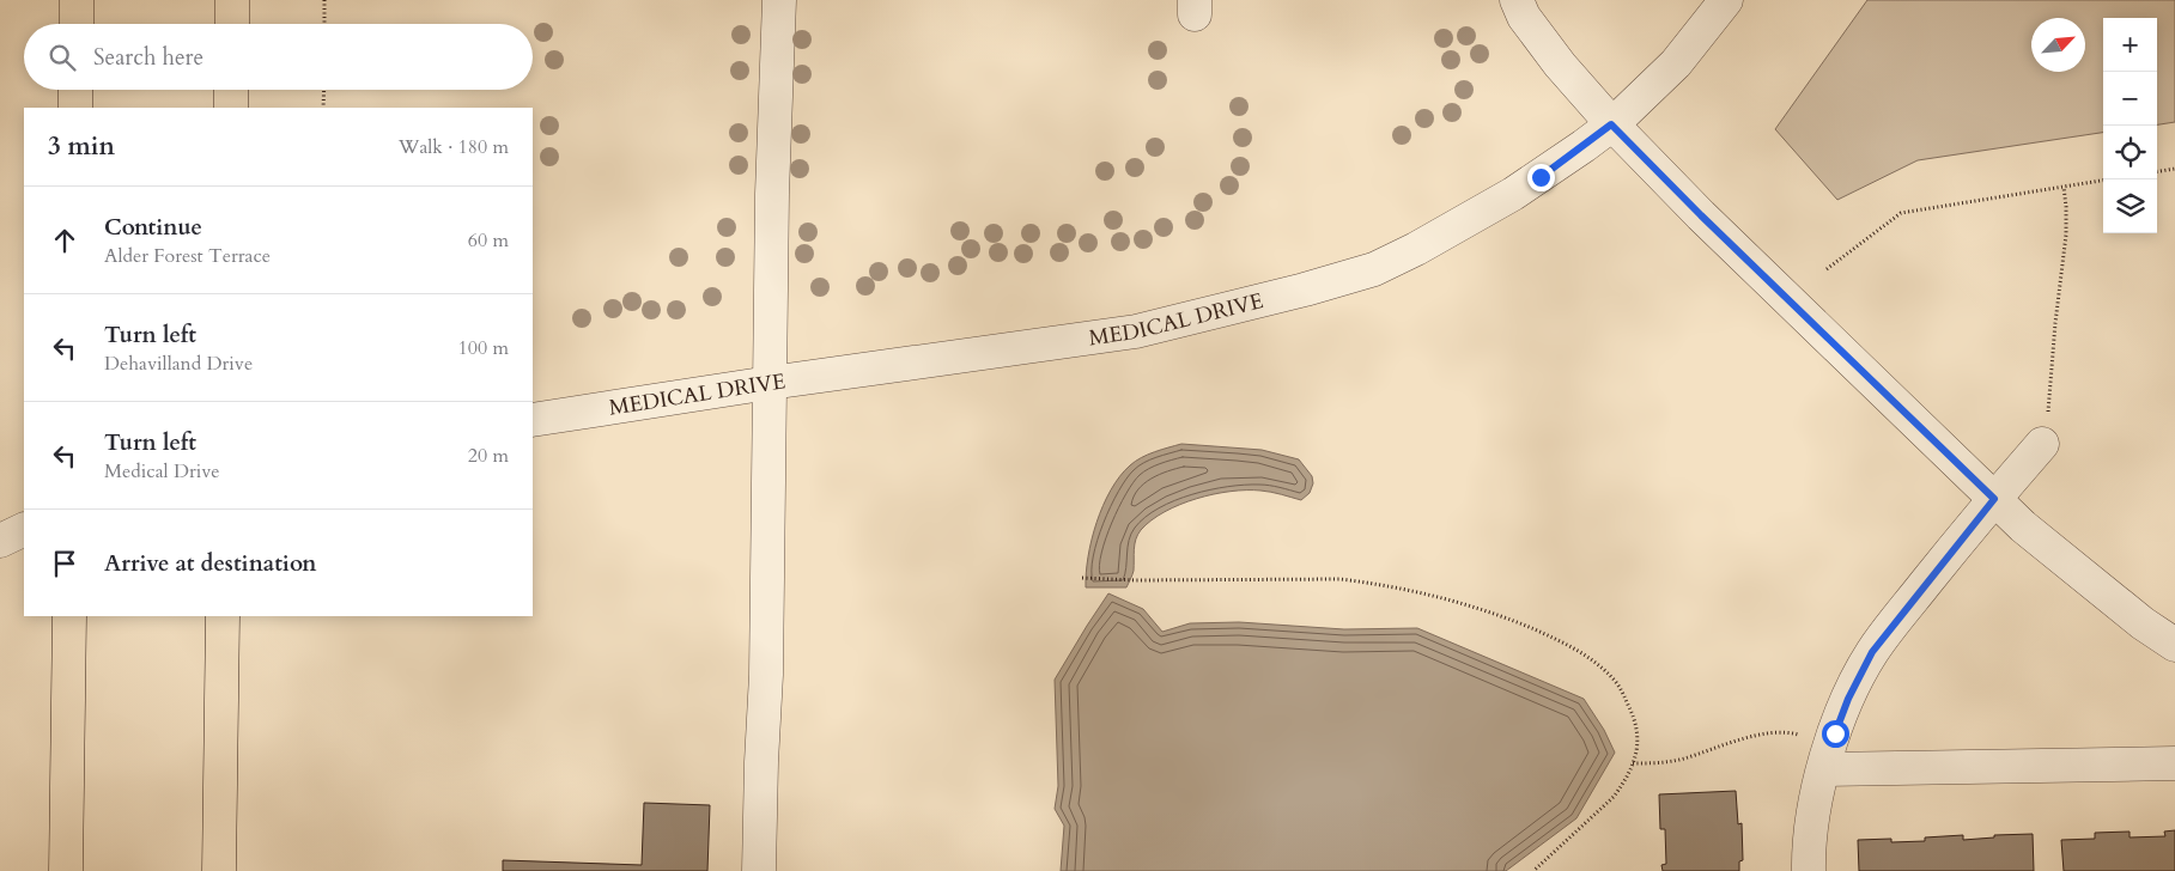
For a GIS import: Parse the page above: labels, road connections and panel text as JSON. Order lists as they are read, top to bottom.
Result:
{
  "streets": {
    "street": ["MEDICAL DRIVE"]
  },
  "north": "top right",
  "page": {
    "map_buttons": ["+", "−"],
    "search": "Search here",
    "heading": ["3 min", "Walk · 180 m"],
    "list": [
      ["Continue", "Alder Forest Terrace", "60 m"],
      ["Turn left", "Dehavilland Drive", "100 m"],
      ["Turn left", "Medical Drive", "20 m"],
      "Arrive at destination"
    ]
  }
}
